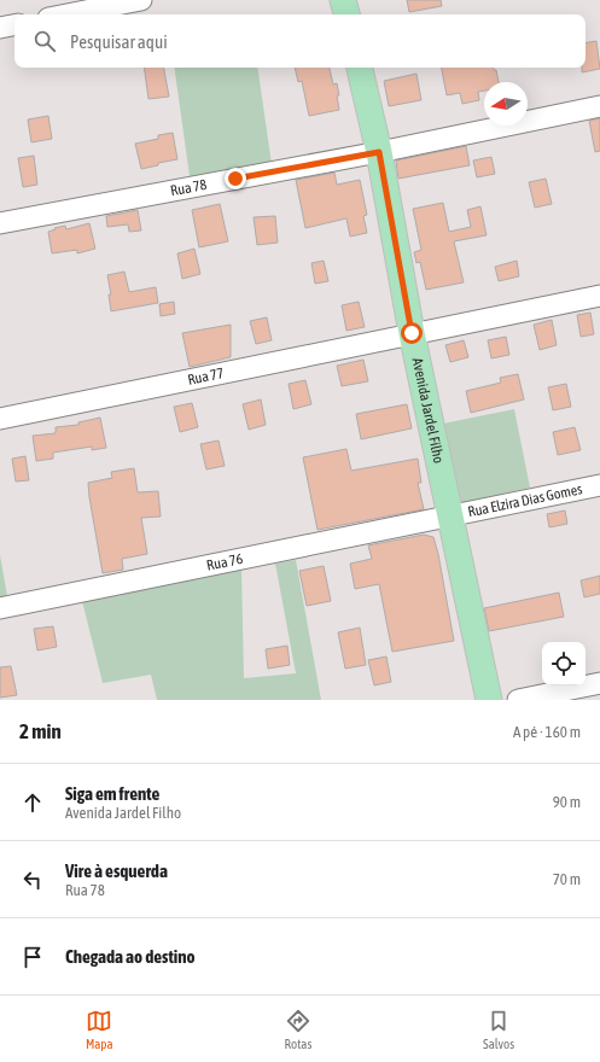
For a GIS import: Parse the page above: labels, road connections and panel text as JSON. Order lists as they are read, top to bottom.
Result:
{
  "streets": {
    "main road": ["Avenida Jardel Filho"],
    "street": [
      "Rua 78",
      "Rua 77",
      "Rua Elzira Dias Gomes",
      "Rua 76"
    ]
  },
  "crossings": [
    ["Rua 78", "Avenida Jardel Filho"],
    ["Rua 77", "Avenida Jardel Filho"],
    ["Avenida Jardel Filho", "Rua Elzira Dias Gomes"],
    ["Avenida Jardel Filho", "Rua 76"],
    ["Rua Elzira Dias Gomes", "Rua 76"]
  ],
  "north": "left",
  "page": {
    "search": "Pesquisar aqui",
    "heading": ["2 min", "A pé · 160 m"],
    "list": [
      ["Siga em frente", "Avenida Jardel Filho", "90 m"],
      ["Vire à esquerda", "Rua 78", "70 m"],
      "Chegada ao destino"
    ],
    "nav": ["Mapa", "Rotas", "Salvos"]
  }
}
